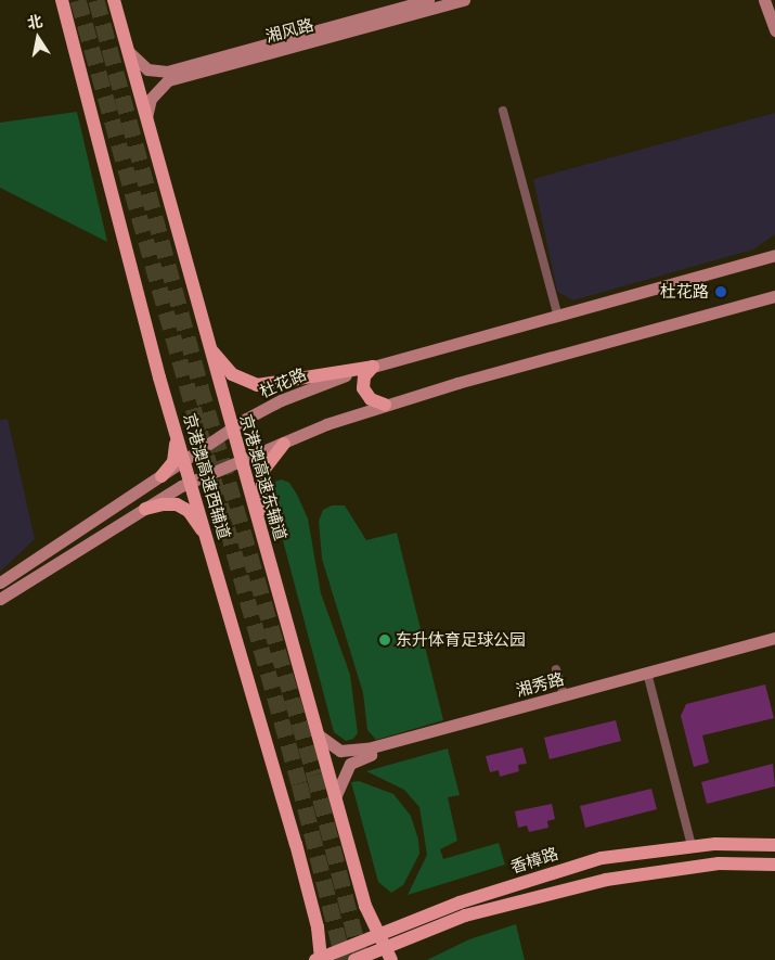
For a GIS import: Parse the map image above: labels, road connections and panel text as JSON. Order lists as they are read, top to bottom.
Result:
{
  "streets": {
    "main road": ["京港澳高速西辅道", "京港澳高速东辅道", "香樟路"],
    "street": ["湘风路", "杜花路", "湘秀路"]
  },
  "crossings": [
    ["湘风路", "京港澳高速东辅道"],
    ["杜花路", "京港澳高速西辅道"],
    ["杜花路", "京港澳高速东辅道"],
    ["京港澳高速西辅道", "香樟路"],
    ["京港澳高速东辅道", "湘秀路"],
    ["京港澳高速东辅道", "香樟路"]
  ],
  "places": ["杜花路", "东升体育足球公园"],
  "north": "top"
}
